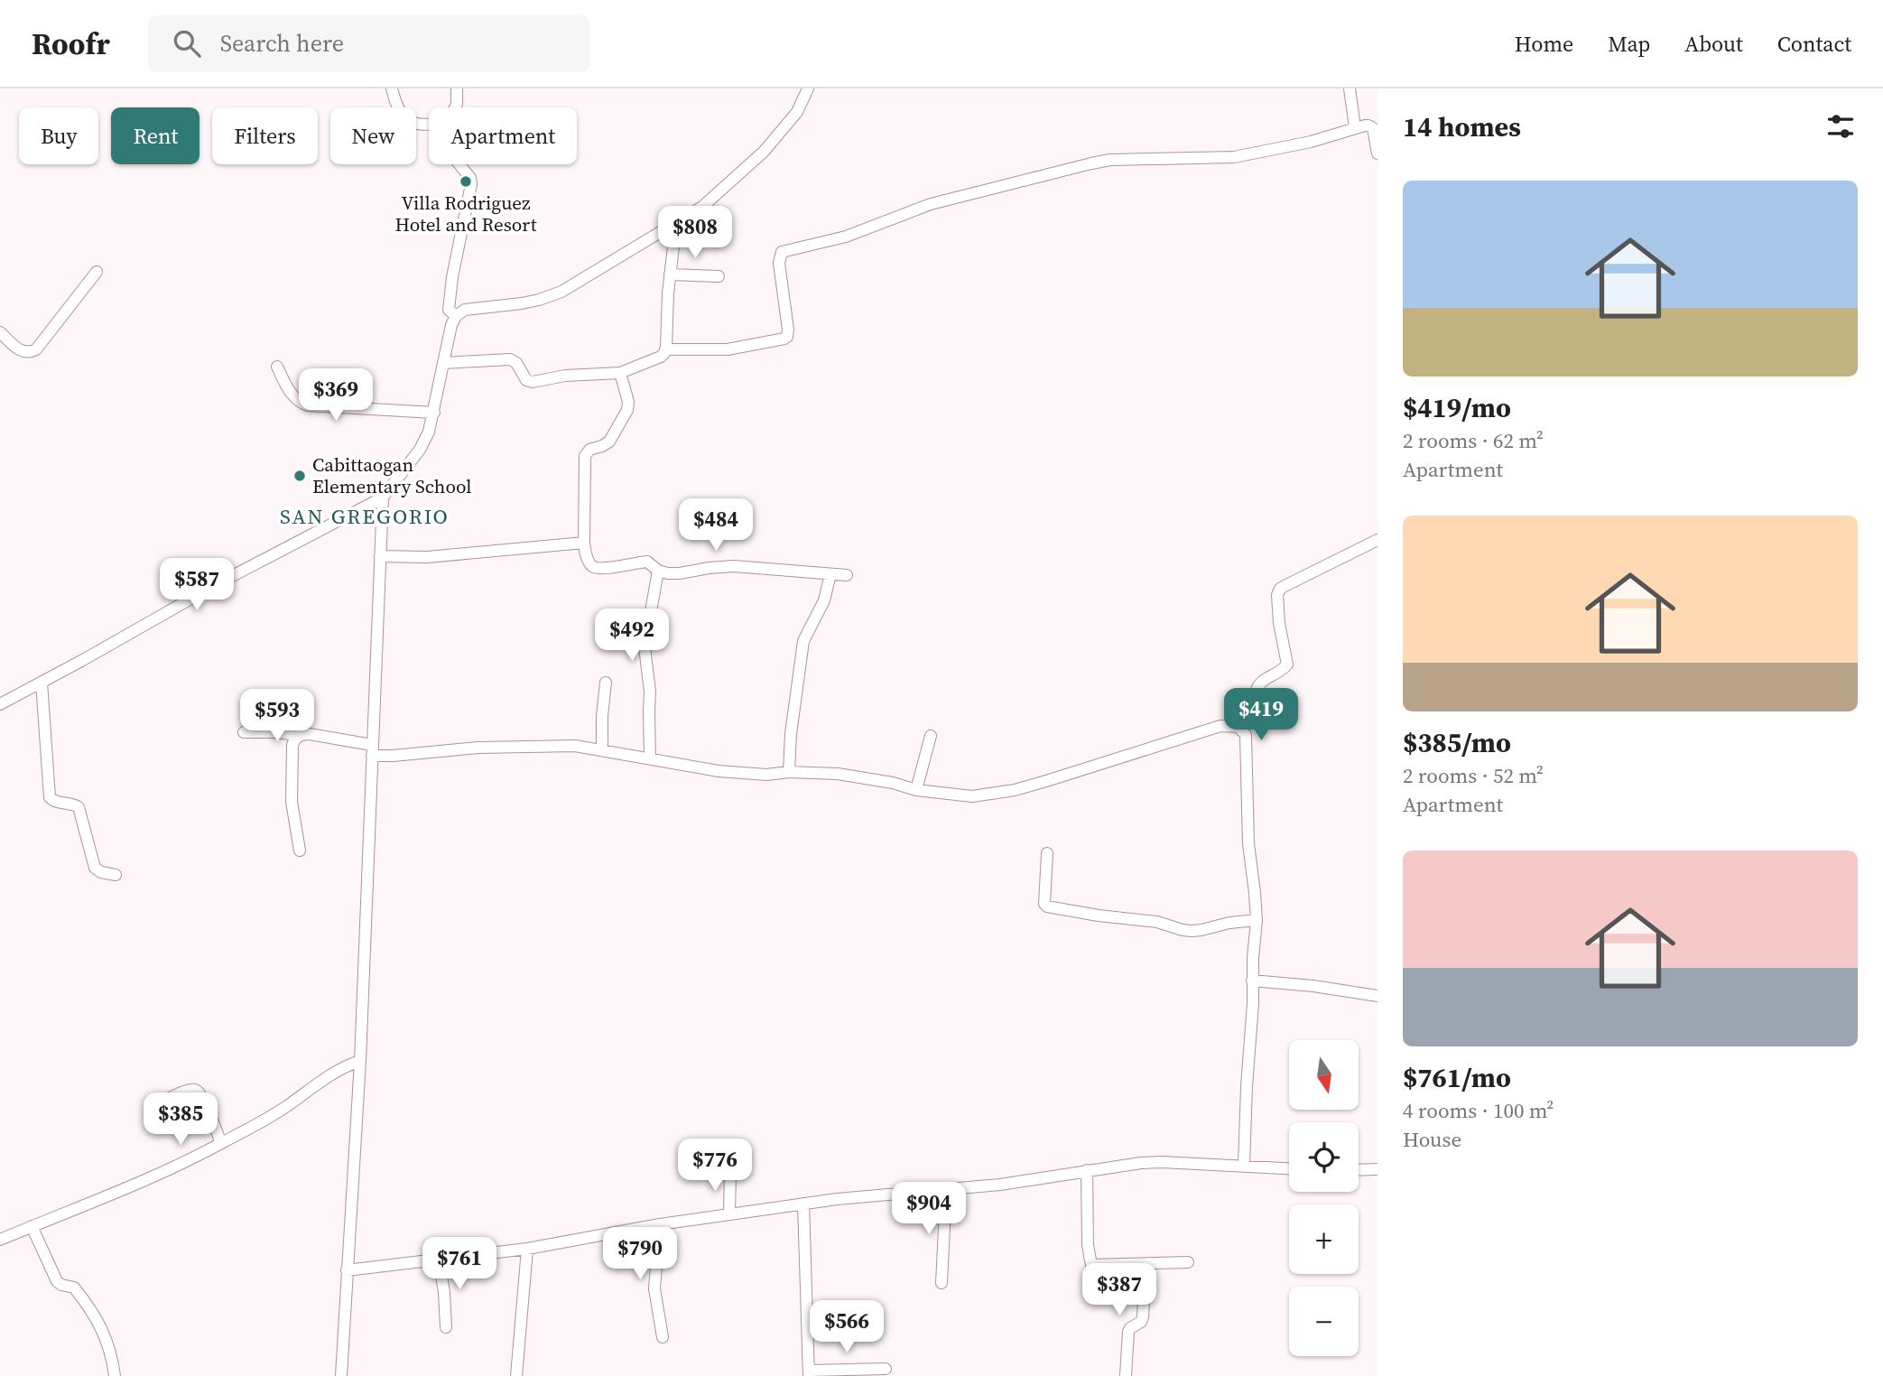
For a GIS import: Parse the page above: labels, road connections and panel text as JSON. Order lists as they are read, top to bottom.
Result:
{
  "districts": ["SAN GREGORIO"],
  "places": ["Villa Rodriguez Hotel and Resort", "Cabittaogan Elementary School"],
  "north": "bottom",
  "page": {
    "header": "Roofr",
    "search": "Search here",
    "nav": [
      "Home",
      "Map",
      "About",
      "Contact"
    ],
    "heading": "14 homes",
    "chip": [
      "Buy",
      "Rent",
      "Filters",
      "New",
      "Apartment"
    ],
    "list": [
      {
        "name": "$419/mo",
        "note": "2 rooms · 62 m² · Apartment"
      },
      {
        "name": "$385/mo",
        "note": "2 rooms · 52 m² · Apartment"
      },
      {
        "name": "$761/mo",
        "note": "4 rooms · 100 m² · House"
      }
    ],
    "price": [
      "$808",
      "$369",
      "$484",
      "$587",
      "$492",
      "$419",
      "$593",
      "$385",
      "$776",
      "$904",
      "$790",
      "$761",
      "$387",
      "$566"
    ],
    "map_buttons": ["+", "−"]
  }
}
